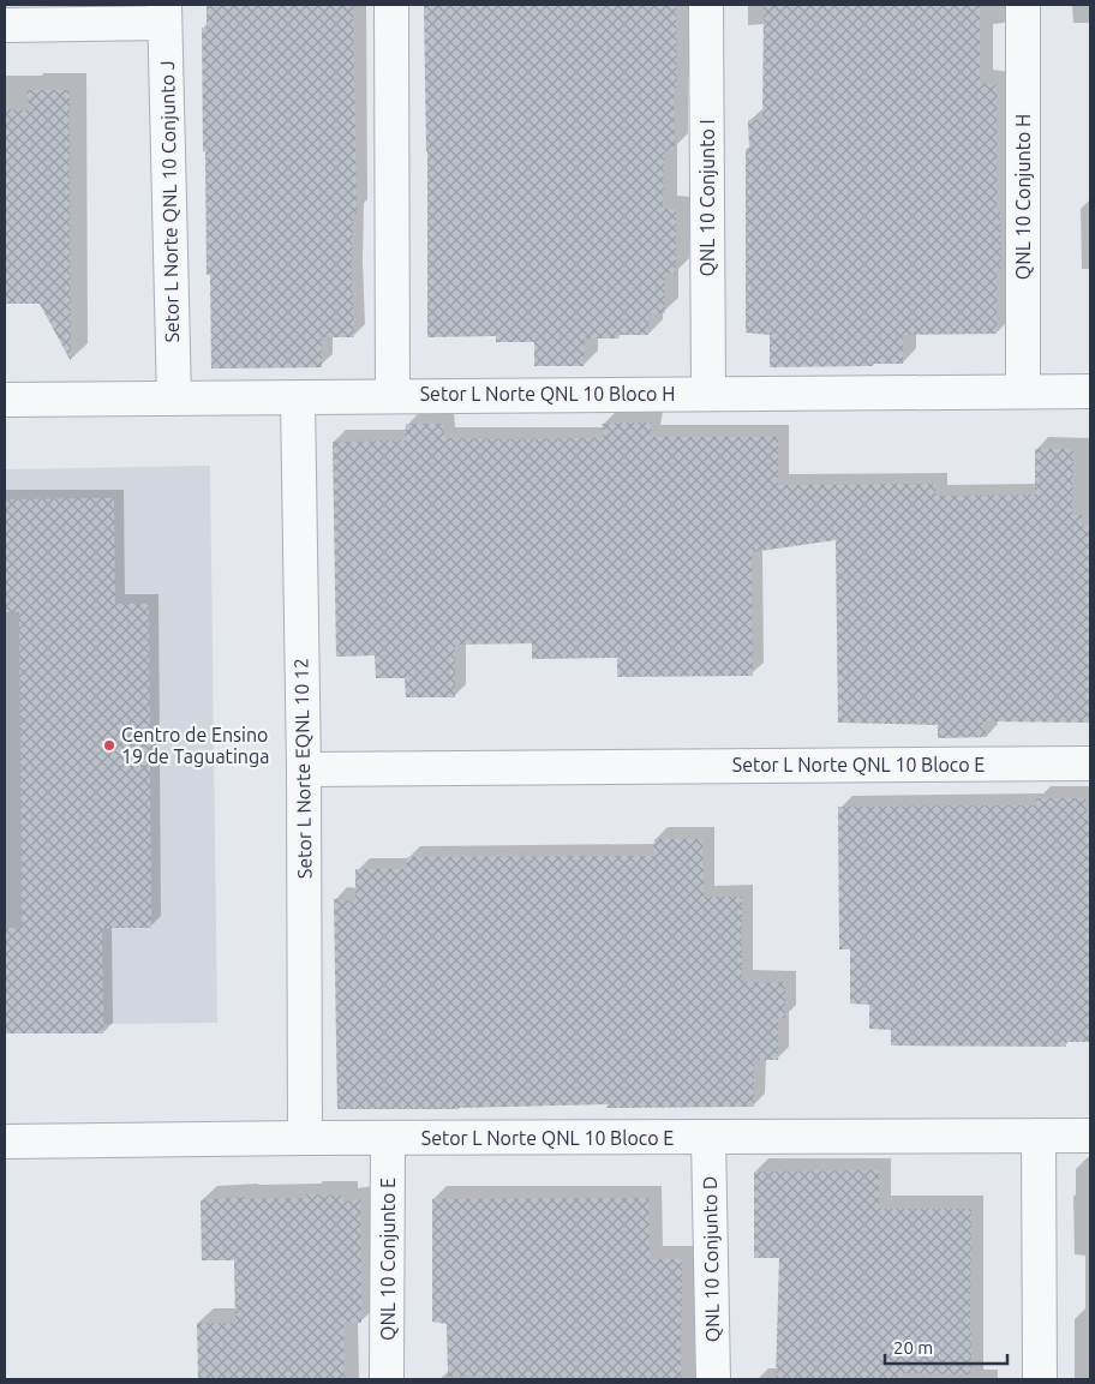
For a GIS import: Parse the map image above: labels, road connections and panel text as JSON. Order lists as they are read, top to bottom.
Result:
{
  "streets": {
    "street": [
      "QNL 10 Conjunto H",
      "QNL 10 Conjunto I",
      "Setor L Norte QNL 10 Conjunto J",
      "Setor L Norte QNL 10 Bloco H",
      "Setor L Norte QNL 10 Bloco E",
      "Setor L Norte EQNL 10 12",
      "QNL 10 Conjunto E",
      "QNL 10 Conjunto D"
    ]
  },
  "crossings": [
    ["QNL 10 Conjunto H", "Setor L Norte QNL 10 Bloco H"],
    ["QNL 10 Conjunto I", "Setor L Norte QNL 10 Bloco H"],
    ["Setor L Norte QNL 10 Conjunto J", "Setor L Norte QNL 10 Bloco H"],
    ["Setor L Norte QNL 10 Bloco H", "Setor L Norte EQNL 10 12"],
    ["Setor L Norte QNL 10 Bloco E", "Setor L Norte EQNL 10 12"],
    ["Setor L Norte QNL 10 Bloco E", "QNL 10 Conjunto E"],
    ["Setor L Norte QNL 10 Bloco E", "QNL 10 Conjunto D"]
  ],
  "places": ["Centro de Ensino 19 de Taguatinga"],
  "scale_bar": "20 m"
}
